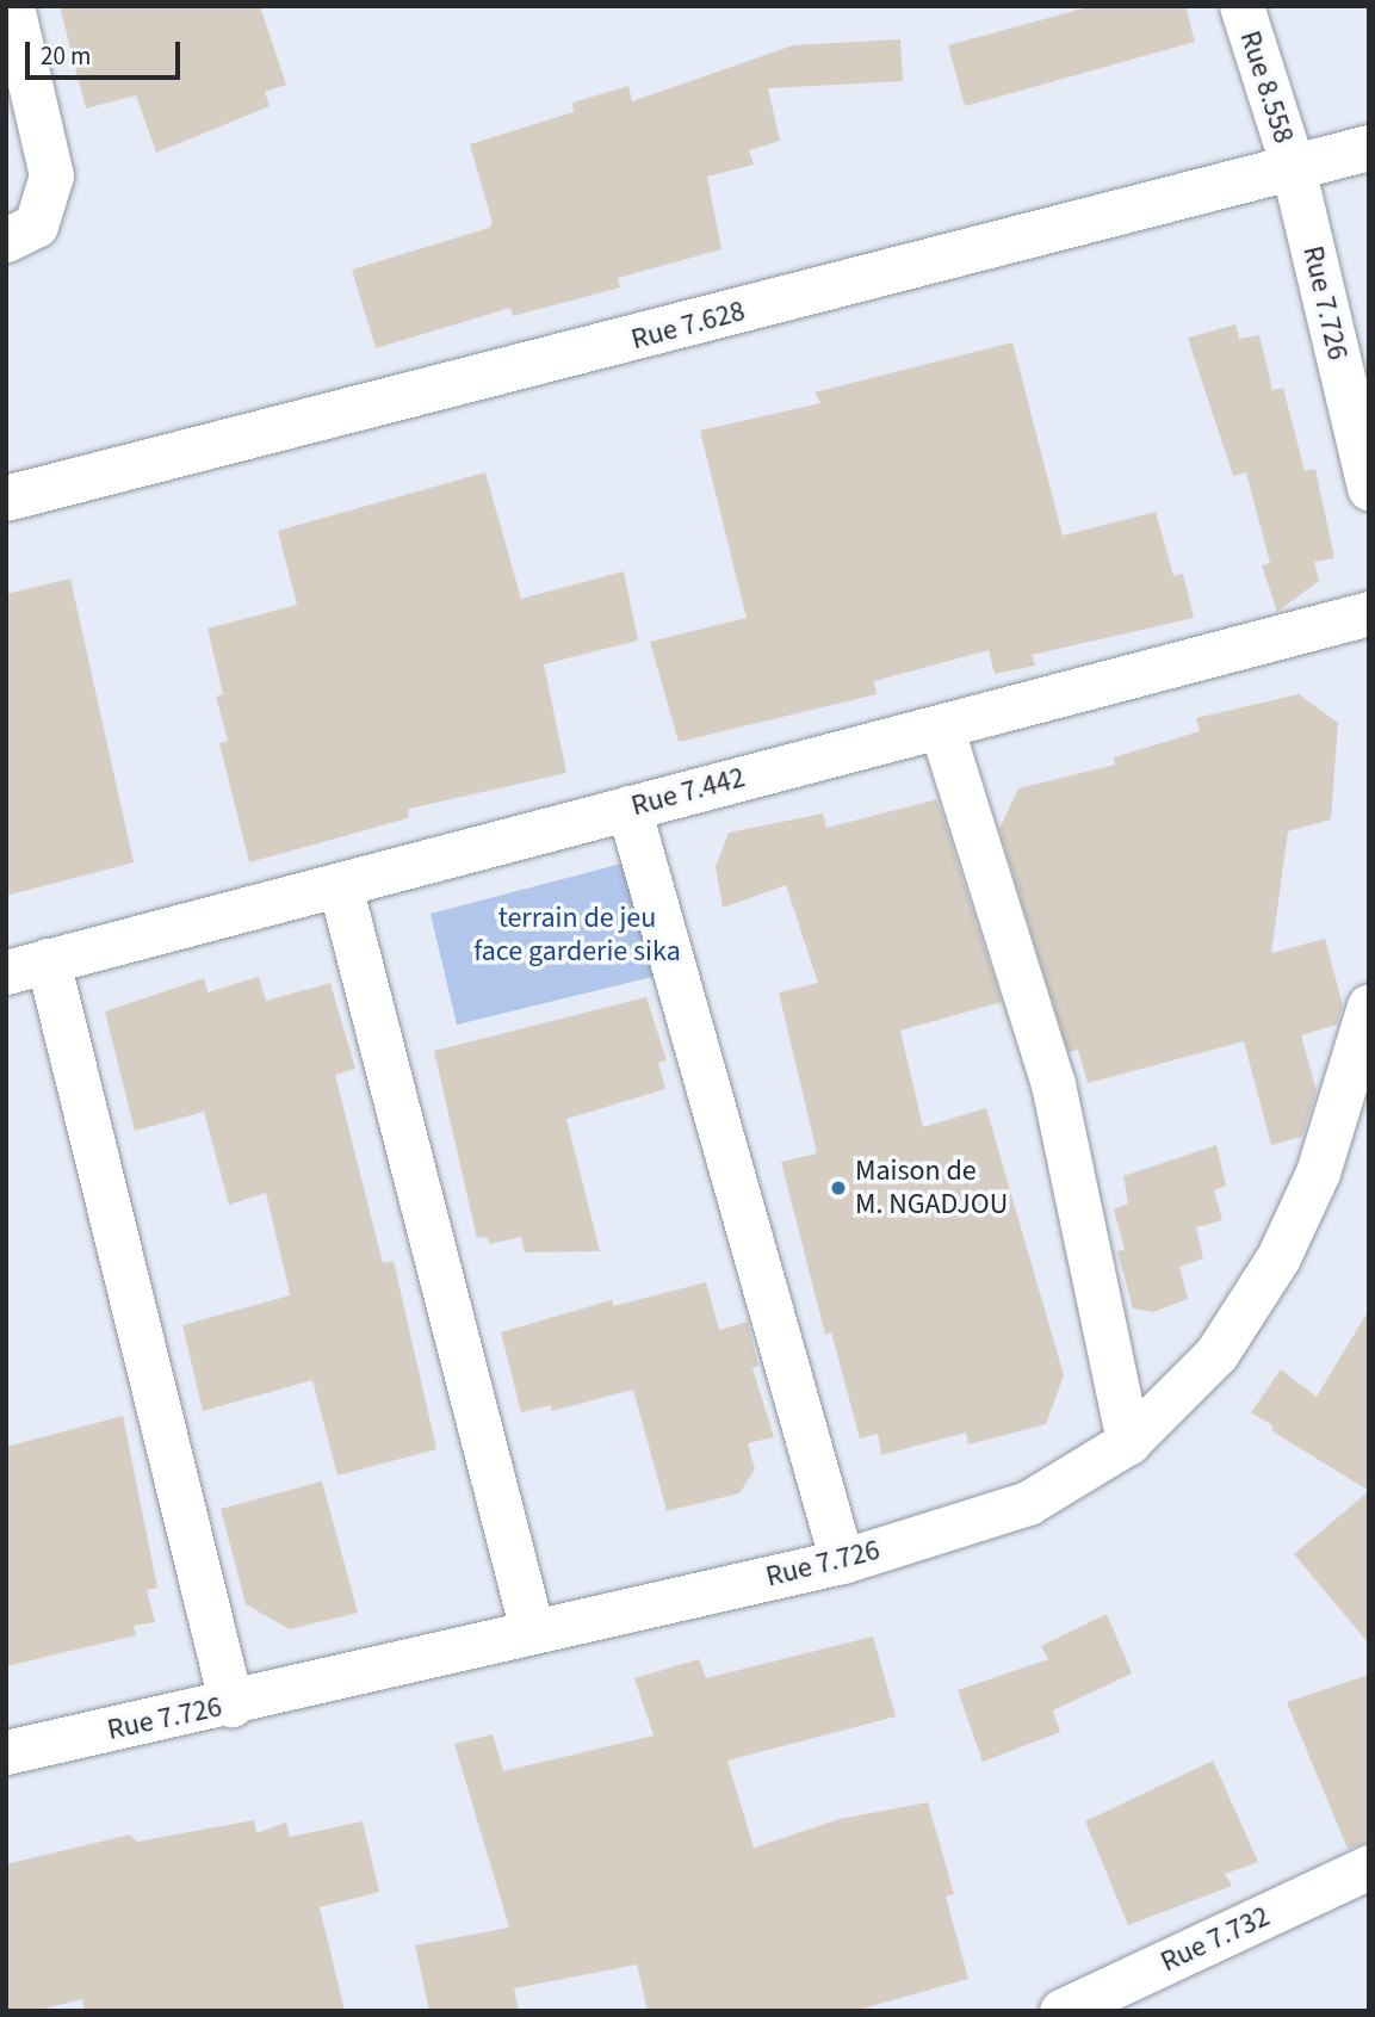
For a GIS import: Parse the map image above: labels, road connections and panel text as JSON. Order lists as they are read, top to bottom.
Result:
{
  "streets": {
    "main road": ["Rue 7.628"],
    "street": [
      "Rue 8.558",
      "Rue 7.726",
      "Rue 7.442",
      "Rue 7.732"
    ]
  },
  "crossings": [
    ["Rue 8.558", "Rue 7.726"],
    ["Rue 8.558", "Rue 7.628"],
    ["Rue 7.726", "Rue 7.628"]
  ],
  "parks": ["terrain de jeu face garderie sika"],
  "places": ["Maison de M. NGADJOU"],
  "scale_bar": "20 m"
}
